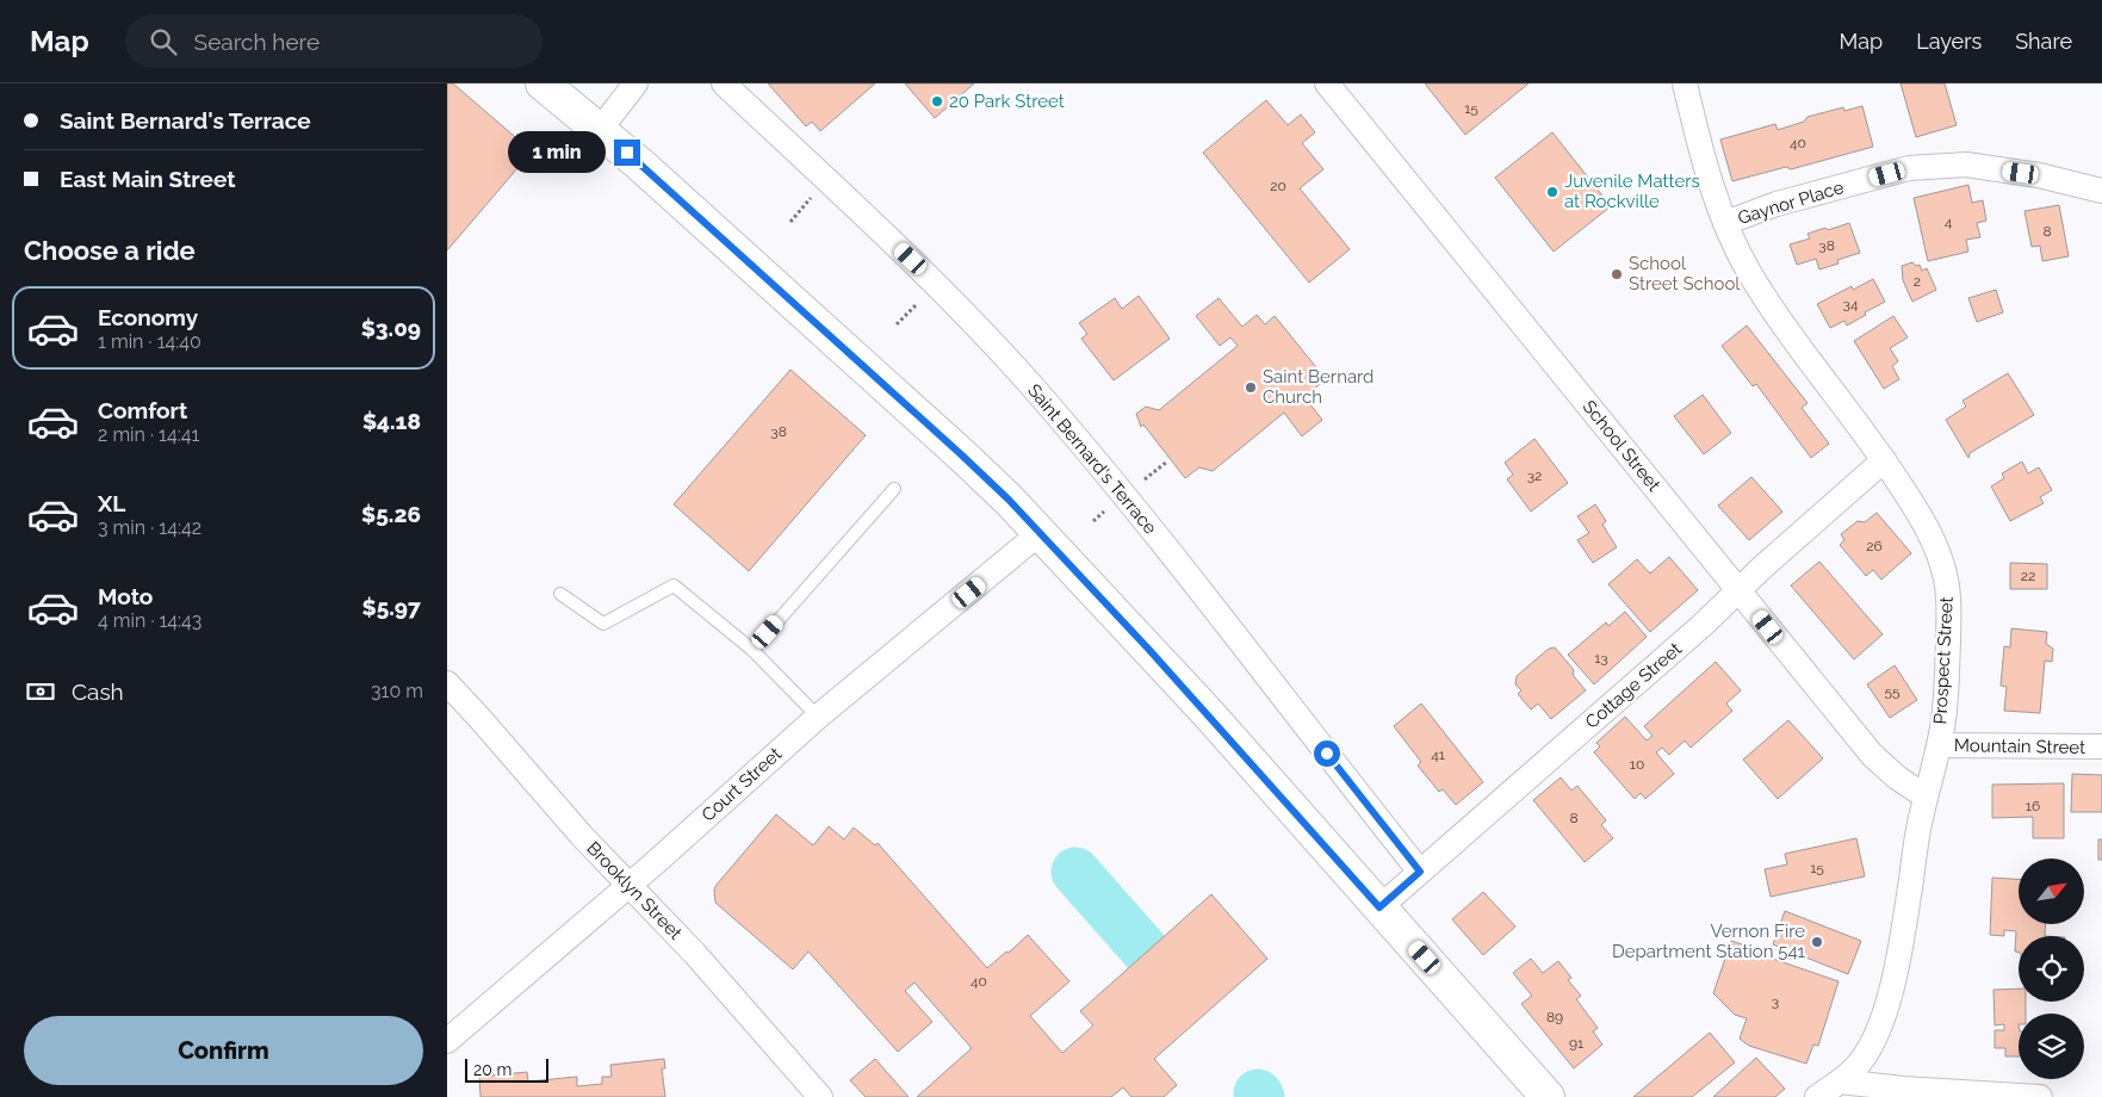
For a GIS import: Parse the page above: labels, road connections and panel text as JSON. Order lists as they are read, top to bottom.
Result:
{
  "streets": {
    "street": [
      "Gaynor Place",
      "School Street",
      "Saint Bernard's Terrace",
      "Prospect Street",
      "Cottage Street",
      "Mountain Street",
      "Court Street",
      "Brooklyn Street"
    ]
  },
  "crossings": [
    ["Gaynor Place", "Prospect Street"],
    ["School Street", "Prospect Street"],
    ["School Street", "Cottage Street"],
    ["Saint Bernard's Terrace", "Cottage Street"],
    ["Prospect Street", "Cottage Street"],
    ["Prospect Street", "Mountain Street"],
    ["Court Street", "Brooklyn Street"]
  ],
  "places": [
    "20 Park Street",
    "Juvenile Matters at Rockville",
    "School Street School",
    "Saint Bernard Church",
    "Vernon Fire Department Station 541"
  ],
  "house_numbers": [
    "15",
    "40",
    "20",
    "4",
    "8",
    "38",
    "2",
    "34",
    "38",
    "32",
    "26",
    "22",
    "13",
    "55",
    "41",
    "10",
    "16",
    "8",
    "15",
    "40",
    "3",
    "89",
    "91"
  ],
  "scale_bar": "20 m",
  "north": "top right",
  "page": {
    "header": "Map",
    "search": "Search here",
    "nav": ["Map", "Layers", "Share"],
    "banner": ["Saint Bernard's Terrace", "East Main Street"],
    "bubble": "1 min",
    "heading": "Choose a ride",
    "list": [
      {
        "name": "Economy",
        "note": "1 min · 14:40",
        "value": "$3.09"
      },
      {
        "name": "Comfort",
        "note": "2 min · 14:41",
        "value": "$4.18"
      },
      {
        "name": "XL",
        "note": "3 min · 14:42",
        "value": "$5.26"
      },
      {
        "name": "Moto",
        "note": "4 min · 14:43",
        "value": "$5.97"
      }
    ],
    "pay": ["Cash", "310 m"],
    "buttons": "Confirm",
    "scale": "20 m"
  }
}
